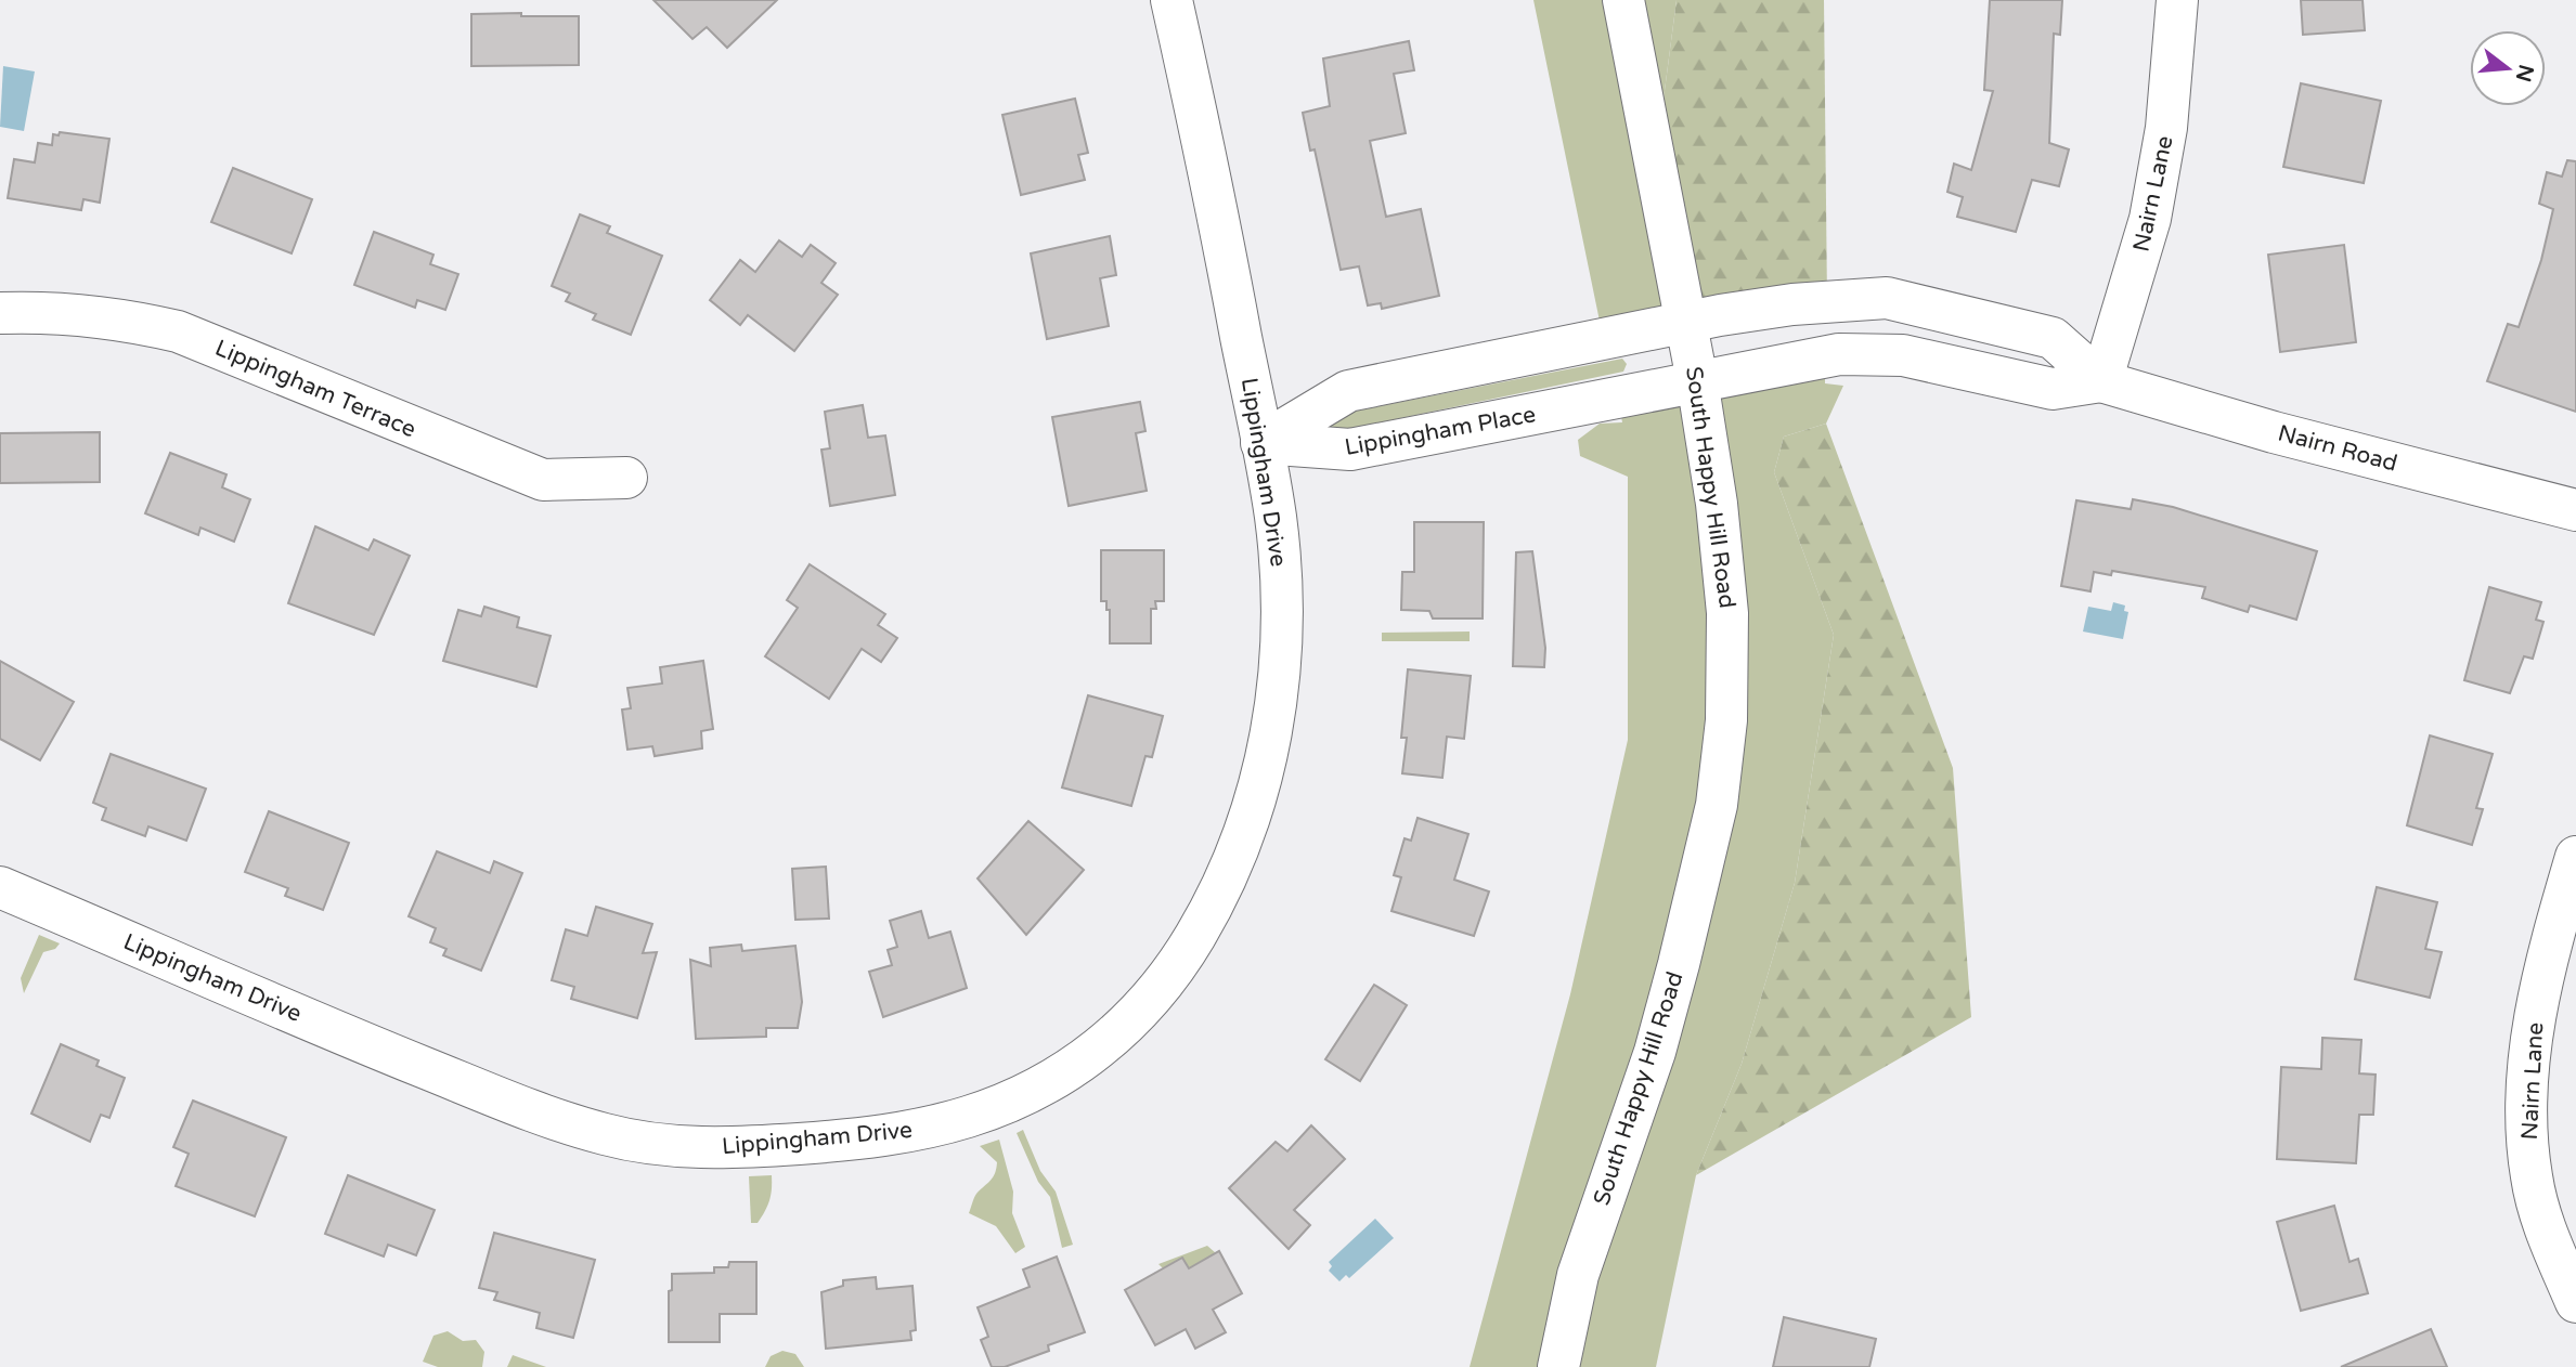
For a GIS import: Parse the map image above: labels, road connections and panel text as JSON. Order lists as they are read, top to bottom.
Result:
{
  "streets": {
    "street": [
      "Nairn Lane",
      "Lippingham Terrace",
      "Lippingham Place",
      "Nairn Road",
      "Lippingham Drive",
      "South Happy Hill Road"
    ]
  },
  "crossings": [
    ["Nairn Lane", "Nairn Road"],
    ["Lippingham Place", "Nairn Road"],
    ["Lippingham Place", "Lippingham Drive"],
    ["Lippingham Place", "South Happy Hill Road"],
    ["Nairn Road", "South Happy Hill Road"]
  ],
  "north": "right"
}
